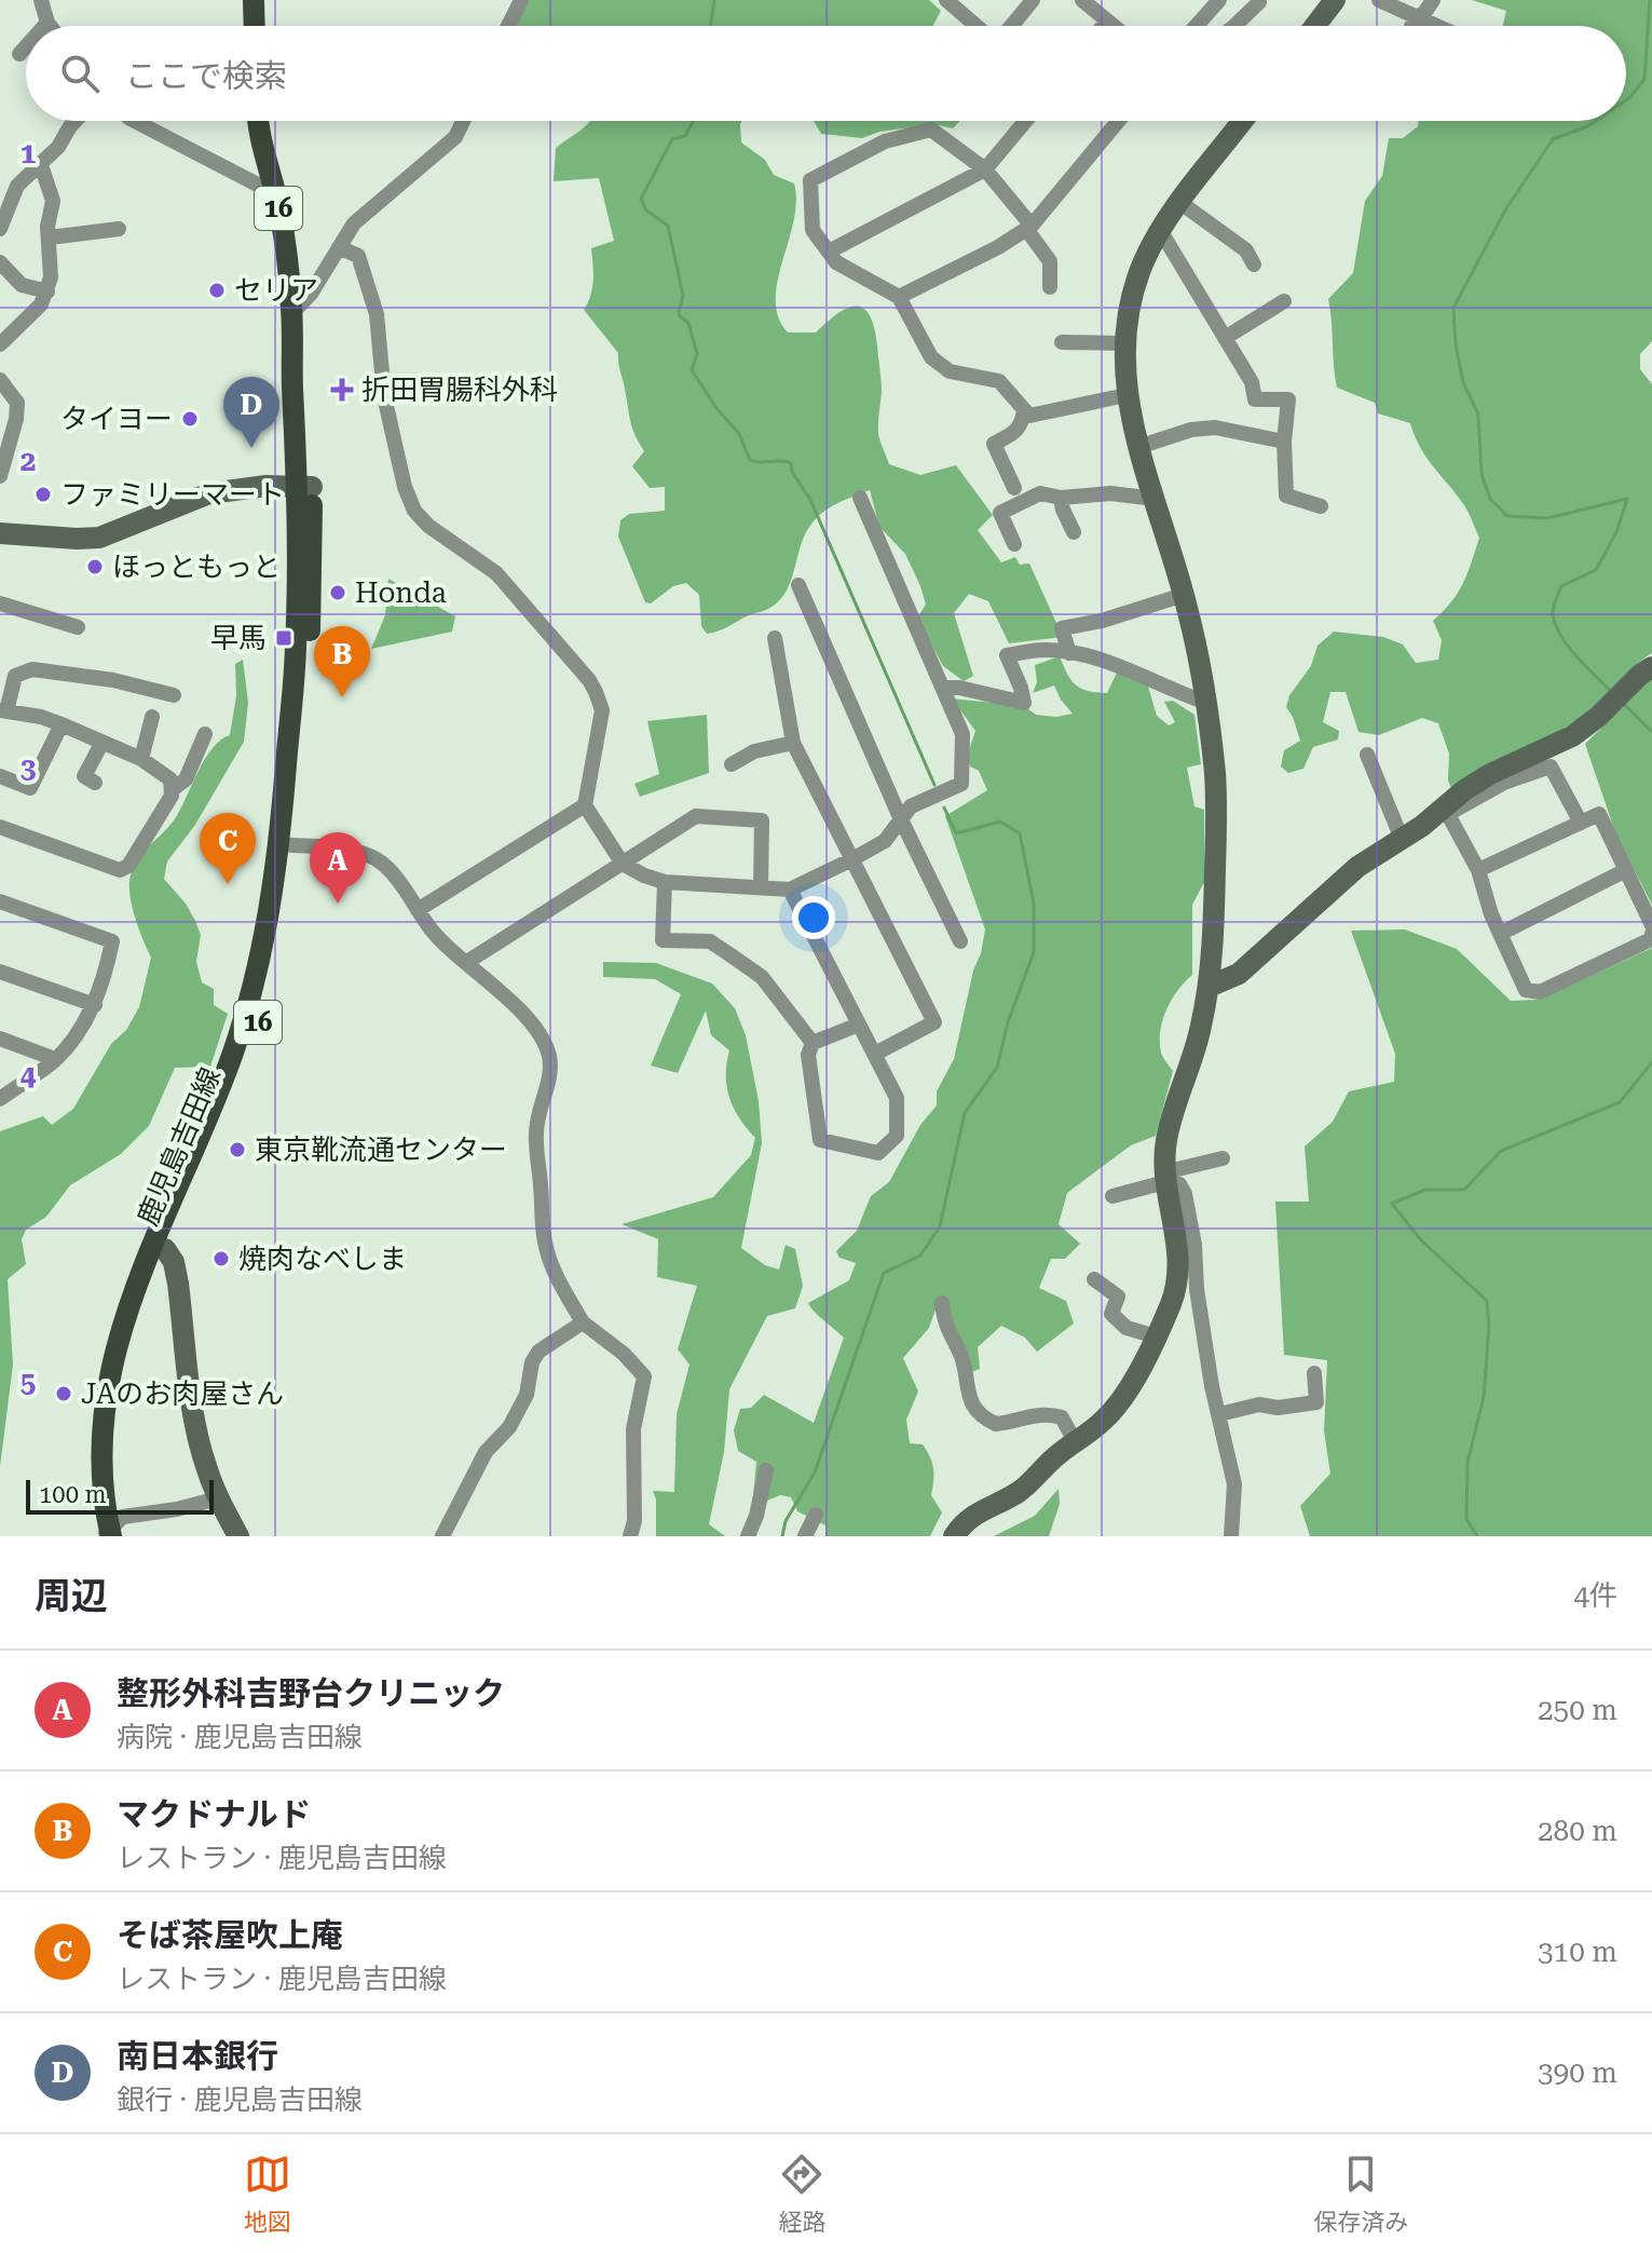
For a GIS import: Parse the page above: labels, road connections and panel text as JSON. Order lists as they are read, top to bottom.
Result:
{
  "streets": {
    "main road": ["16", "鹿児島吉田線"]
  },
  "places": {
    "other": [
      "セリア",
      "タイヨー",
      "ファミリーマート",
      "ほっともっと",
      "Honda",
      "東京靴流通センター",
      "焼肉なべしま",
      "JAのお肉屋さん"
    ],
    "health": ["折田胃腸科外科"],
    "transit": ["早馬"]
  },
  "scale_bar": "100 m",
  "page": {
    "search": "ここで検索",
    "pins": [
      "D",
      "B",
      "C",
      "A"
    ],
    "scale": "100 m",
    "heading": ["周辺", "4件"],
    "list": [
      {
        "mark": "A",
        "name": "整形外科吉野台クリニック",
        "note": "病院 · 鹿児島吉田線",
        "value": "250 m"
      },
      {
        "mark": "B",
        "name": "マクドナルド",
        "note": "レストラン · 鹿児島吉田線",
        "value": "280 m"
      },
      {
        "mark": "C",
        "name": "そば茶屋吹上庵",
        "note": "レストラン · 鹿児島吉田線",
        "value": "310 m"
      },
      {
        "mark": "D",
        "name": "南日本銀行",
        "note": "銀行 · 鹿児島吉田線",
        "value": "390 m"
      }
    ],
    "nav": ["地図", "経路", "保存済み"]
  },
  "grid": {
    "rows": [
      "1",
      "2",
      "3",
      "4",
      "5"
    ]
  }
}
